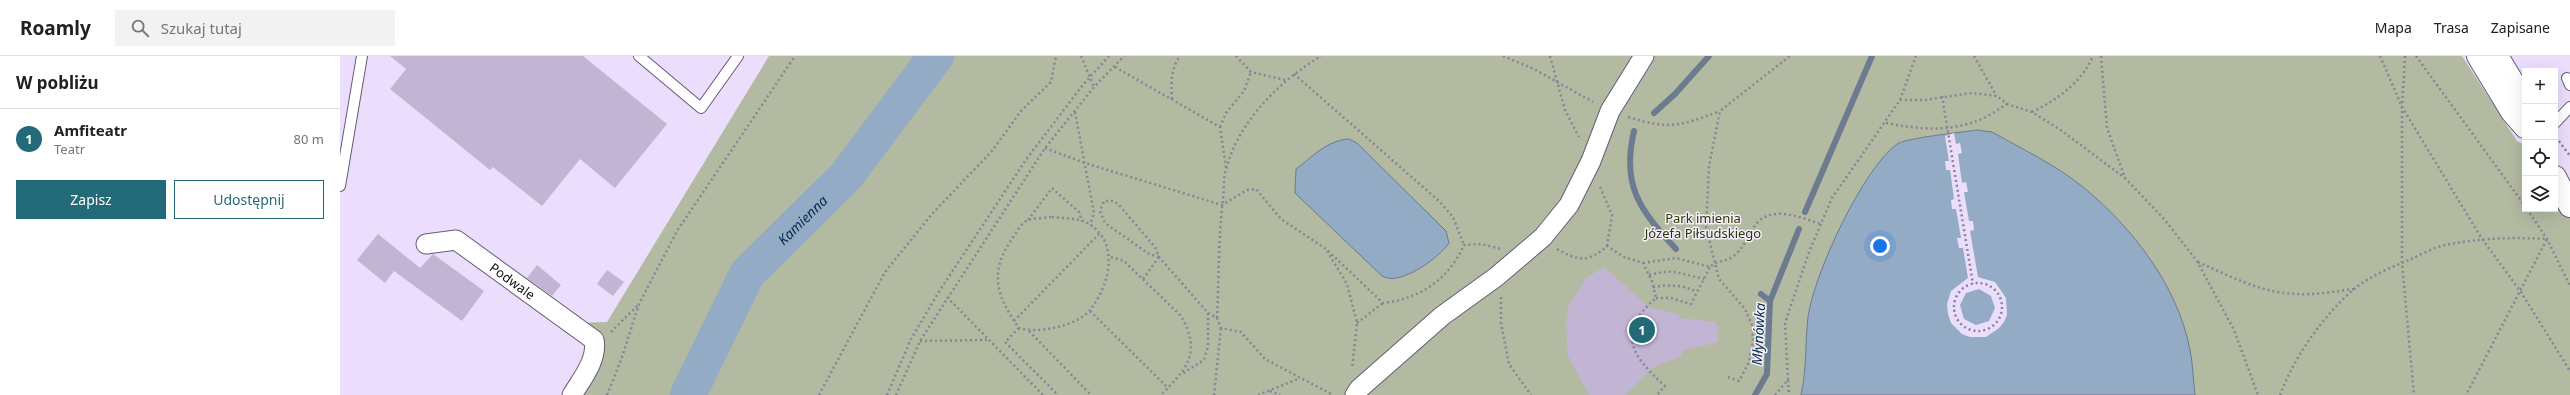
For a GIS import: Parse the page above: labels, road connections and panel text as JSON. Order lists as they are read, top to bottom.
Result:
{
  "streets": {
    "street": ["Podwale"]
  },
  "water": ["Kamienna", "Młynówka"],
  "parks": ["Park imienia Józefa Piłsudskiego"],
  "page": {
    "header": "Roamly",
    "search": "Szukaj tutaj",
    "nav": ["Mapa", "Trasa", "Zapisane"],
    "heading": "W pobliżu",
    "map_buttons": ["+", "−"],
    "list": [
      {
        "mark": "1",
        "name": "Amfiteatr",
        "note": "Teatr",
        "value": "80 m"
      }
    ],
    "buttons": ["Zapisz", "Udostępnij"],
    "pins": "1"
  }
}
